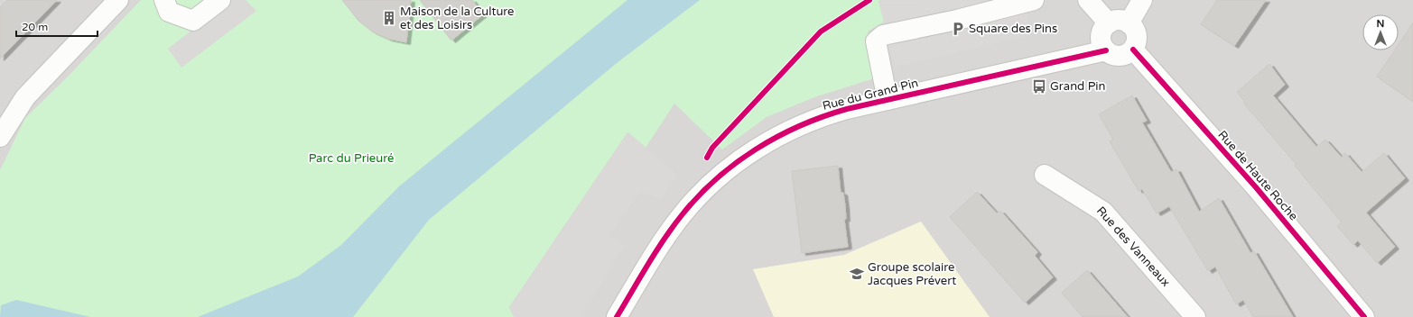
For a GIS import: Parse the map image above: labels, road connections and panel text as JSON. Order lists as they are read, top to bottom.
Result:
{
  "streets": {
    "street": ["Rue du Grand Pin", "Rue de Haute Roche", "Rue des Vanneaux"]
  },
  "crossings": [
    ["Rue du Grand Pin", "Rue de Haute Roche"]
  ],
  "parks": ["Parc du Prieuré"],
  "places": {
    "building": ["Maison de la Culture et des Loisirs"],
    "parking": ["Square des Pins"],
    "bus stop": ["Grand Pin"],
    "school or university": ["Groupe scolaire Jacques Prévert"]
  },
  "scale_bar": "20 m",
  "north": "top"
}
